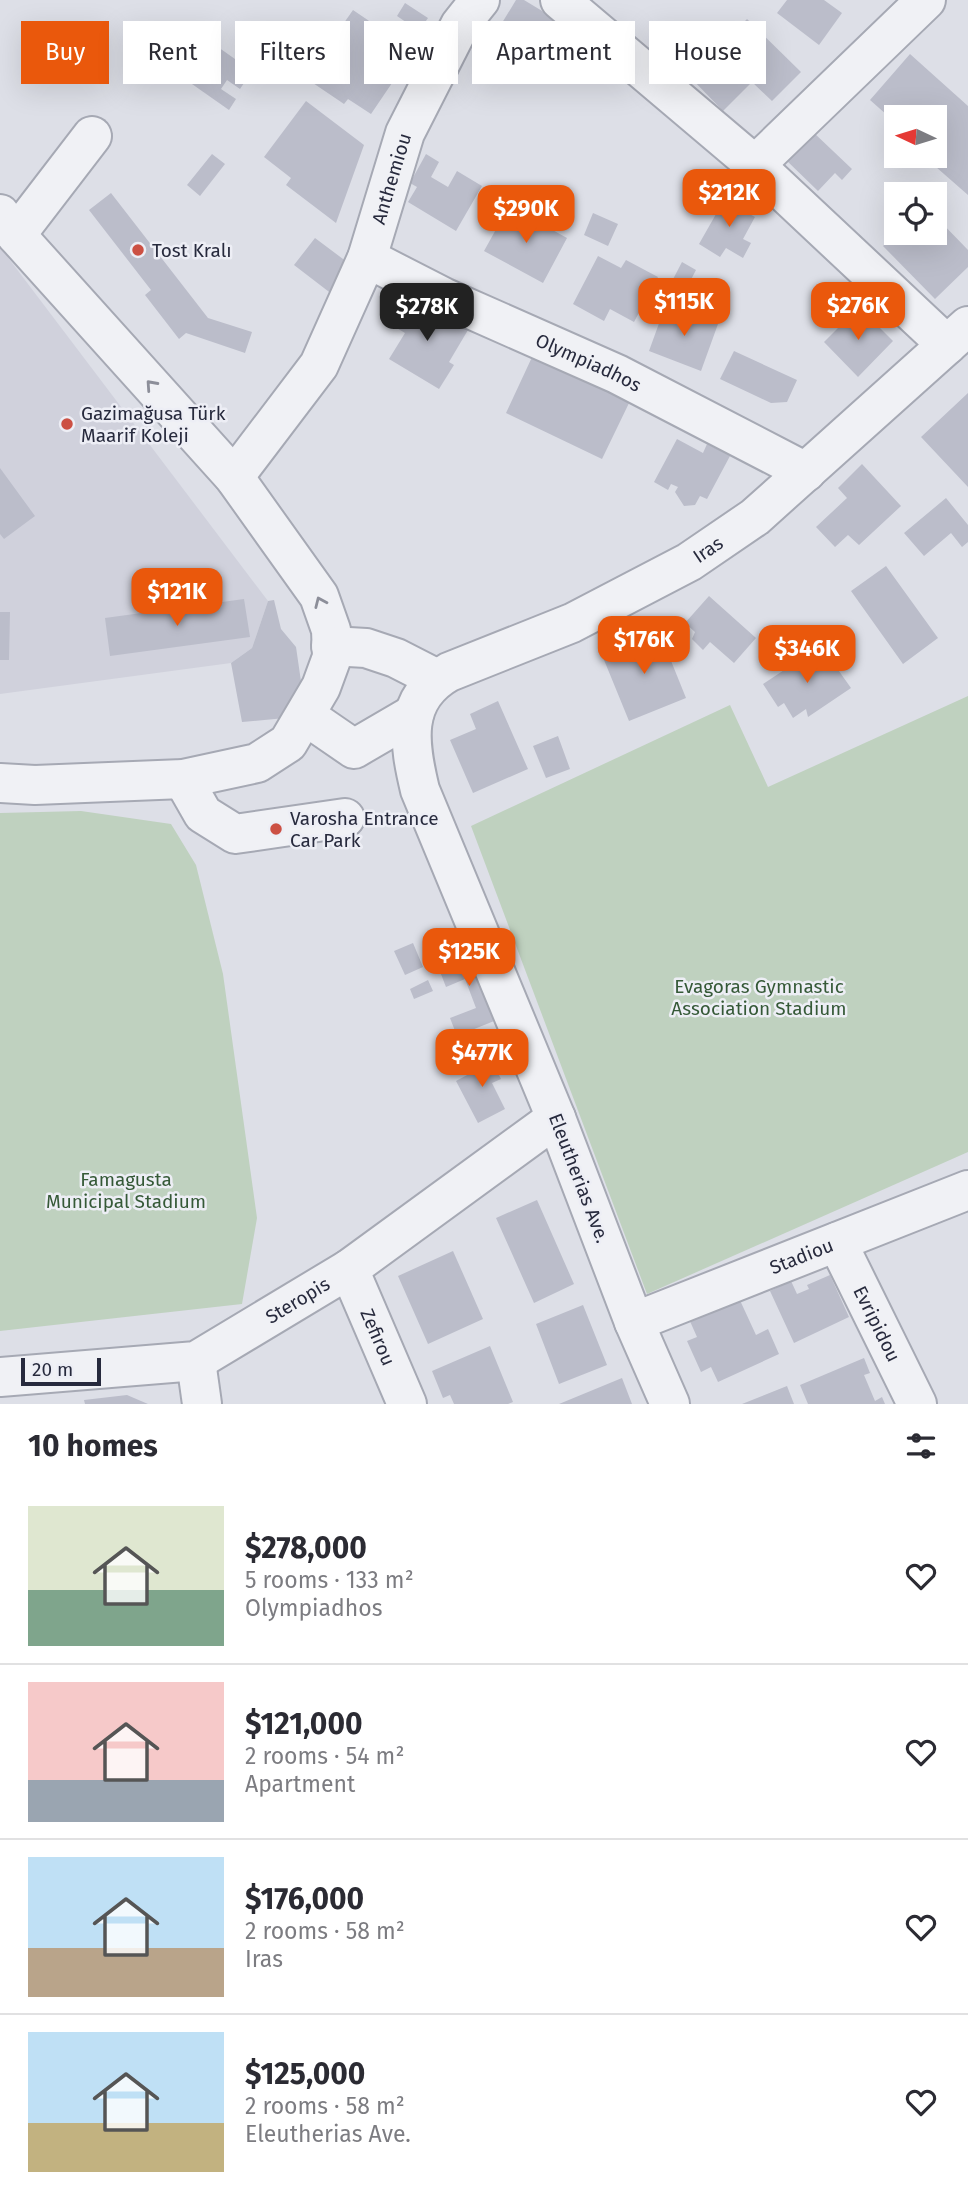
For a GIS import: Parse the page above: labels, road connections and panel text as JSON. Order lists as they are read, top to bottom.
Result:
{
  "streets": {
    "street": [
      "Anthemiou",
      "Olympiadhos",
      "Iras",
      "Eleutherias Ave.",
      "Stadiou",
      "Steropis",
      "Evripidou",
      "Zefirou"
    ]
  },
  "crossings": [
    ["Anthemiou", "Olympiadhos"],
    ["Olympiadhos", "Iras"],
    ["Iras", "Eleutherias Ave."],
    ["Eleutherias Ave.", "Stadiou"],
    ["Eleutherias Ave.", "Steropis"],
    ["Stadiou", "Evripidou"],
    ["Steropis", "Zefirou"]
  ],
  "parks": ["Evagoras Gymnastic Association Stadium", "Famagusta Municipal Stadium"],
  "places": ["Tost Kralı", "Gazimağusa Türk Maarif Koleji", "Varosha Entrance Car Park"],
  "scale_bar": "20 m",
  "north": "left",
  "page": {
    "chip": [
      "Buy",
      "Rent",
      "Filters",
      "New",
      "Apartment",
      "House"
    ],
    "price": [
      "$212K",
      "$290K",
      "$115K",
      "$276K",
      "$278K",
      "$121K",
      "$176K",
      "$346K",
      "$125K",
      "$477K"
    ],
    "scale": "20 m",
    "heading": "10 homes",
    "list": [
      {
        "name": "$278,000",
        "note": "5 rooms · 133 m² · Olympiadhos"
      },
      {
        "name": "$121,000",
        "note": "2 rooms · 54 m² · Apartment"
      },
      {
        "name": "$176,000",
        "note": "2 rooms · 58 m² · Iras"
      },
      {
        "name": "$125,000",
        "note": "2 rooms · 58 m² · Eleutherias Ave."
      }
    ]
  }
}
